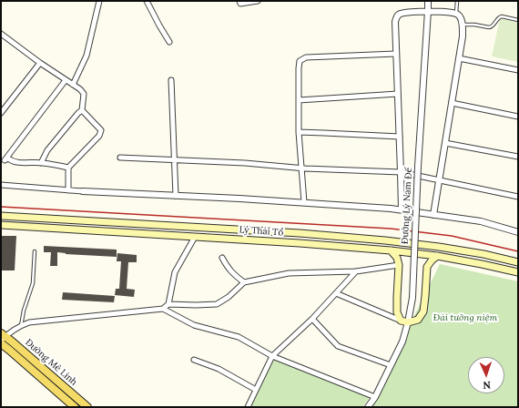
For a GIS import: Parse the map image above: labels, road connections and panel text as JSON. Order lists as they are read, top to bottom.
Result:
{
  "streets": {
    "main road": ["Lý Thái Tổ", "Đường Mê Linh"],
    "street": ["Đường Lý Nam Đế"]
  },
  "parks": ["Đài tưởng niệm"],
  "north": "bottom"
}
